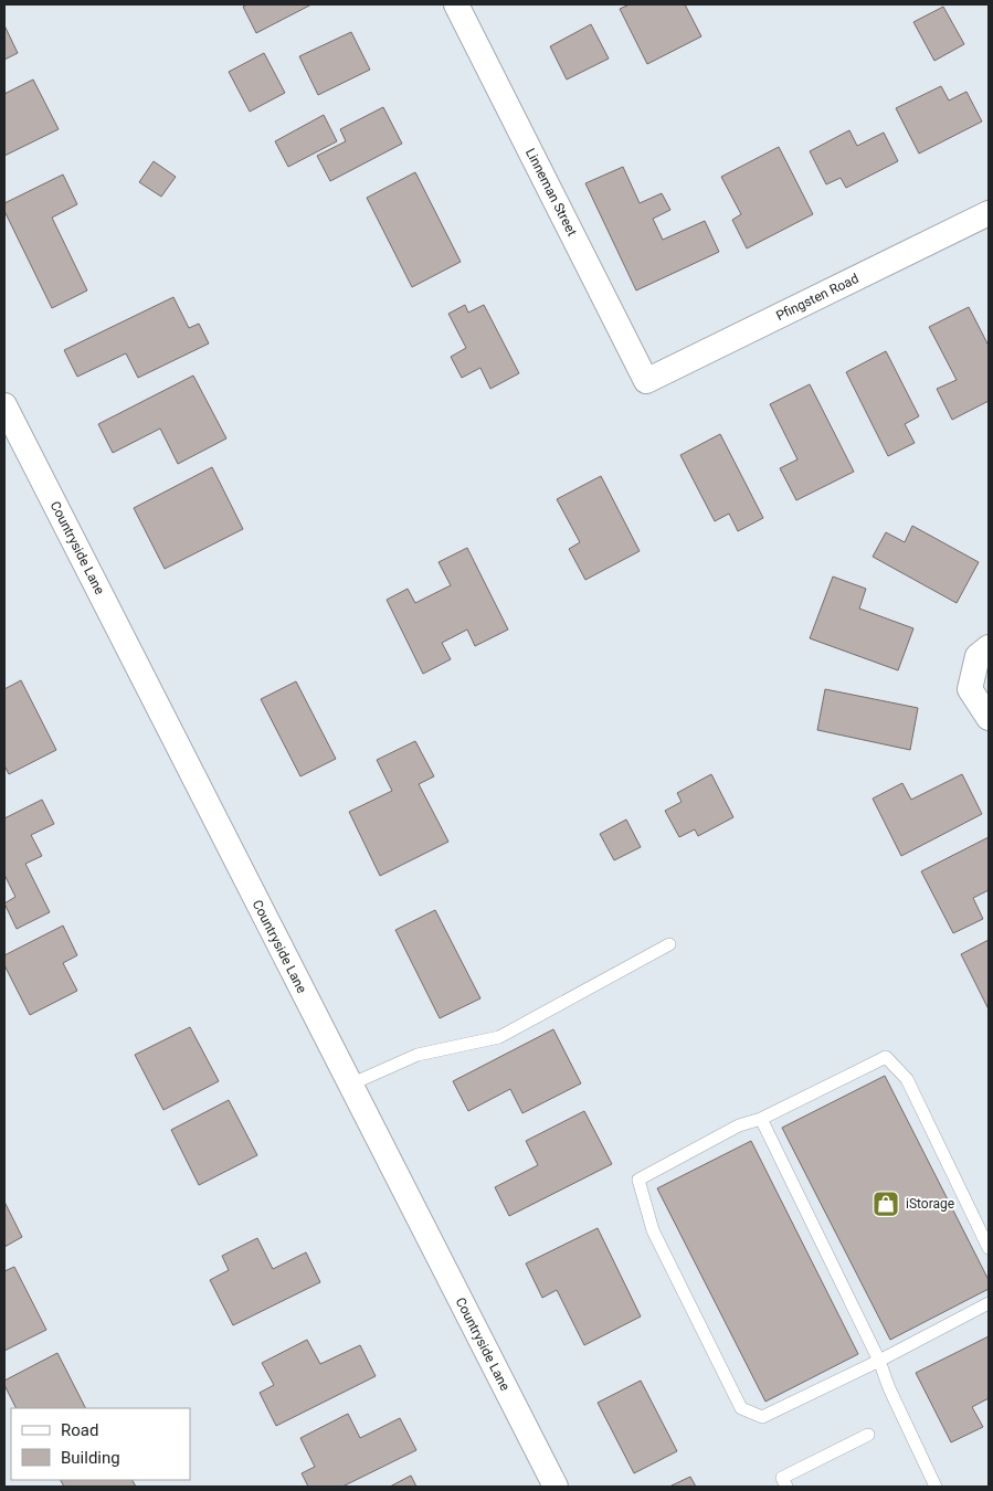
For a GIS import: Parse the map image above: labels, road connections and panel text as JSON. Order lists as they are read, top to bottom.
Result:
{
  "streets": {
    "street": ["Linneman Street", "Pfingsten Road", "Countryside Lane"]
  },
  "crossings": [
    ["Linneman Street", "Pfingsten Road"]
  ],
  "places": {
    "shop": ["iStorage"]
  },
  "legend": ["Road", "Building"]
}
